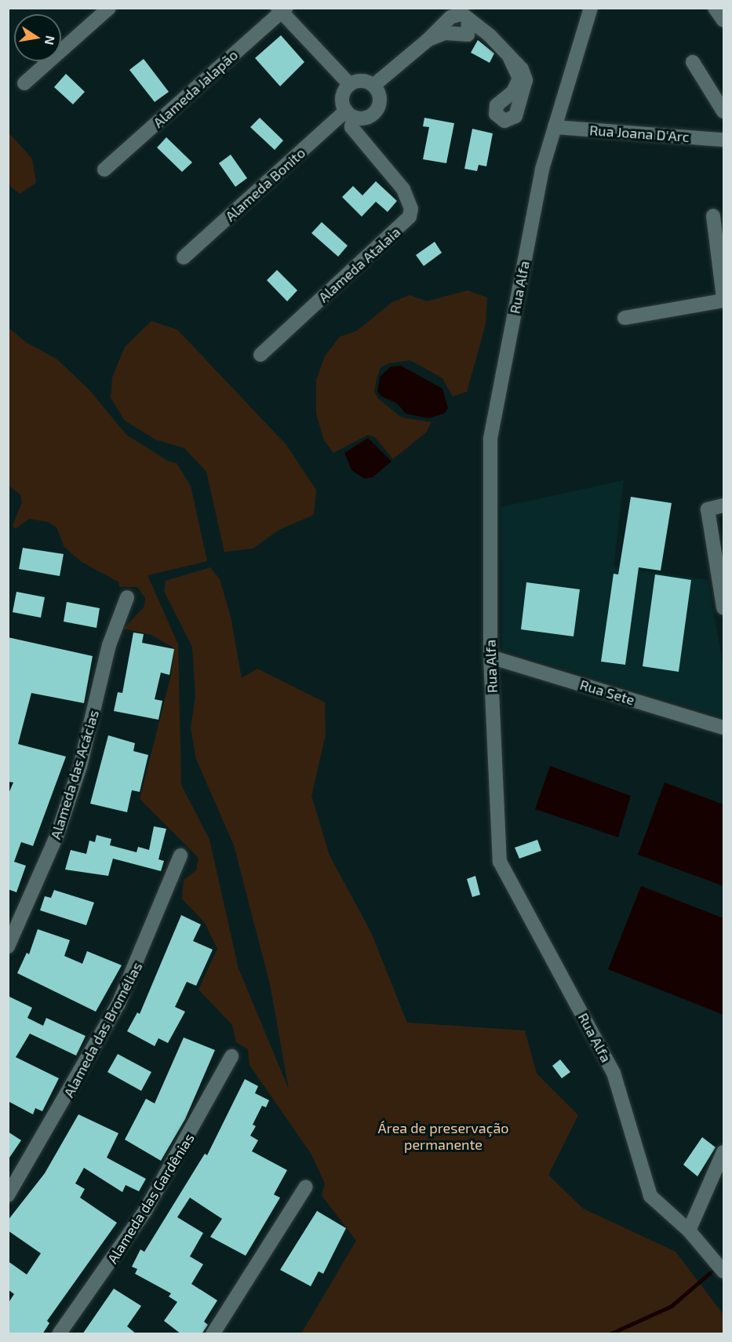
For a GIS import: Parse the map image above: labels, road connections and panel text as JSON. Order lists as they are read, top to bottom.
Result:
{
  "streets": {
    "street": [
      "Alameda Jalapão",
      "Rua Joana D'Arc",
      "Alameda Bonito",
      "Alameda Atalaia",
      "Rua Alfa",
      "Rua Sete",
      "Alameda das Acácias",
      "Alameda das Bromélias",
      "Alameda das Gardênias"
    ]
  },
  "crossings": [
    ["Rua Joana D'Arc", "Rua Alfa"],
    ["Alameda Bonito", "Alameda Atalaia"],
    ["Rua Alfa", "Rua Sete"]
  ],
  "parks": ["Área de preservação permanente"],
  "north": "right"
}
